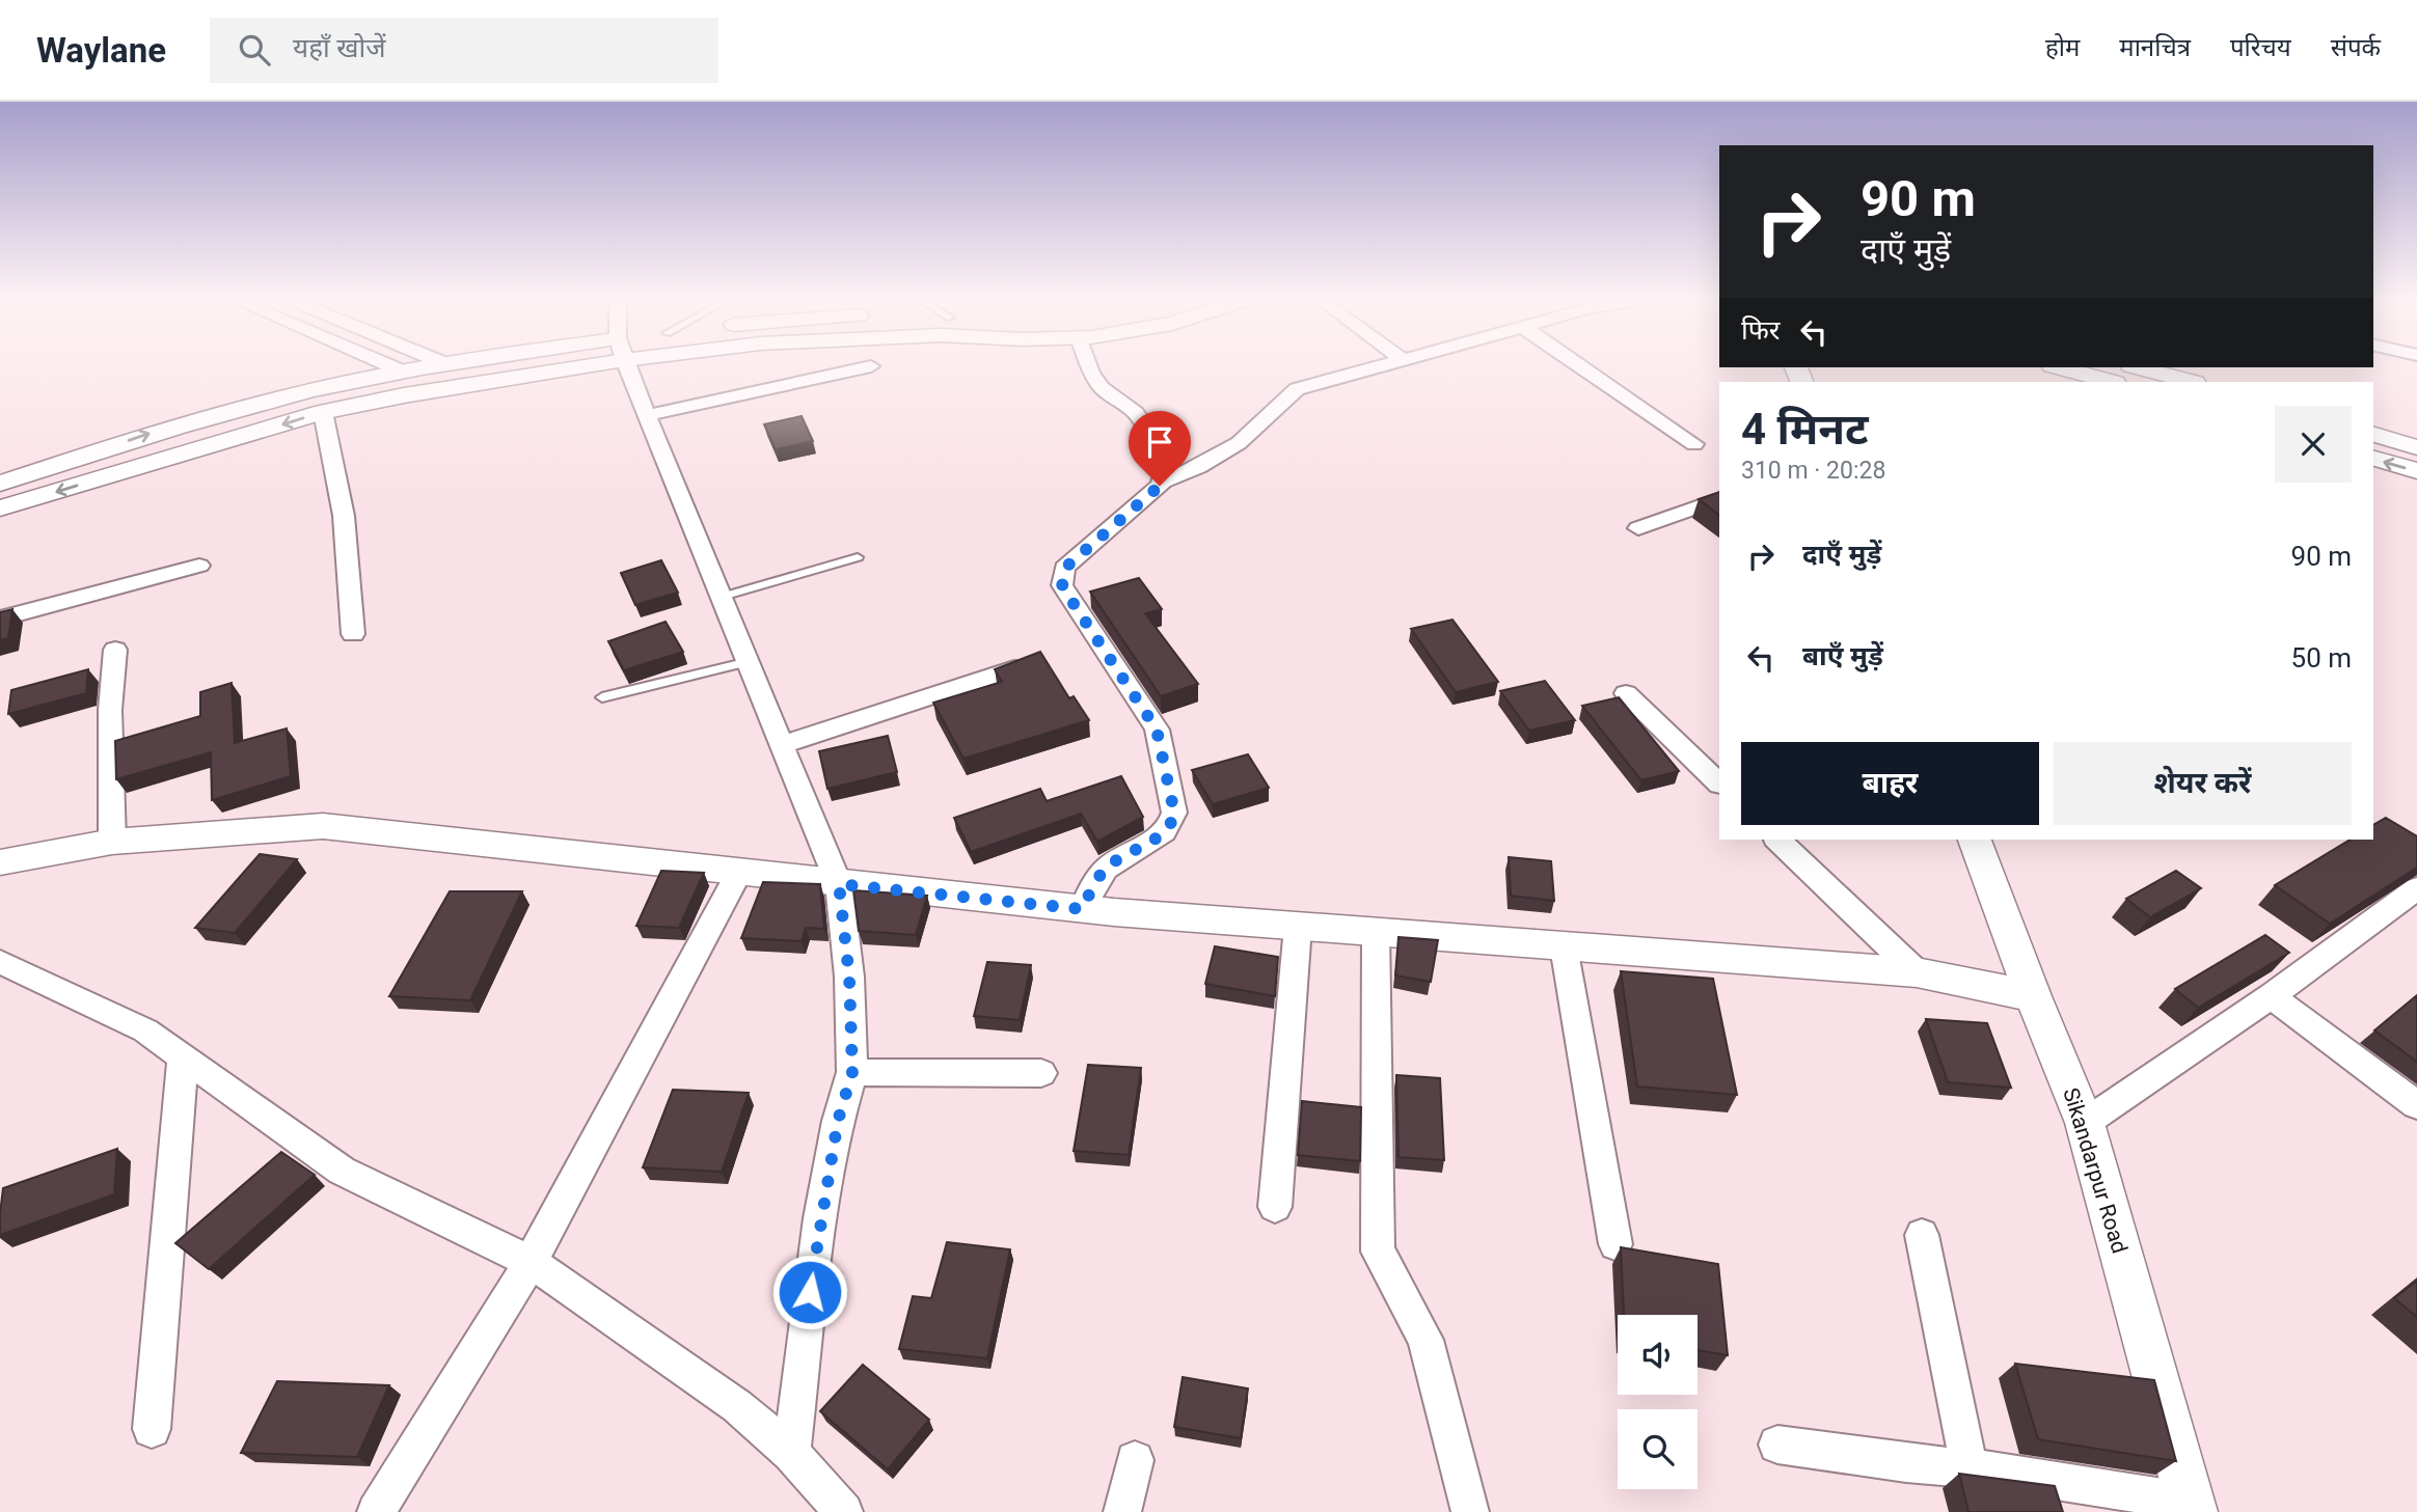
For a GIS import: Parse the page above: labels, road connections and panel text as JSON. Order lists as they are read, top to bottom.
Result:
{
  "streets": {
    "street": ["Sikandarpur Road"]
  },
  "page": {
    "header": "Waylane",
    "search": "यहाँ खोजें",
    "nav": [
      "होम",
      "मानचित्र",
      "परिचय",
      "संपर्क"
    ],
    "turn": ["90 m", "दाएँ मुड़ें"],
    "then": "फिर",
    "heading": ["4 मिनट", "310 m · 20:28"],
    "list": [
      {
        "name": "दाएँ मुड़ें",
        "value": "90 m"
      },
      {
        "name": "बाएँ मुड़ें",
        "value": "50 m"
      }
    ],
    "buttons": ["बाहर", "शेयर करें"]
  }
}
